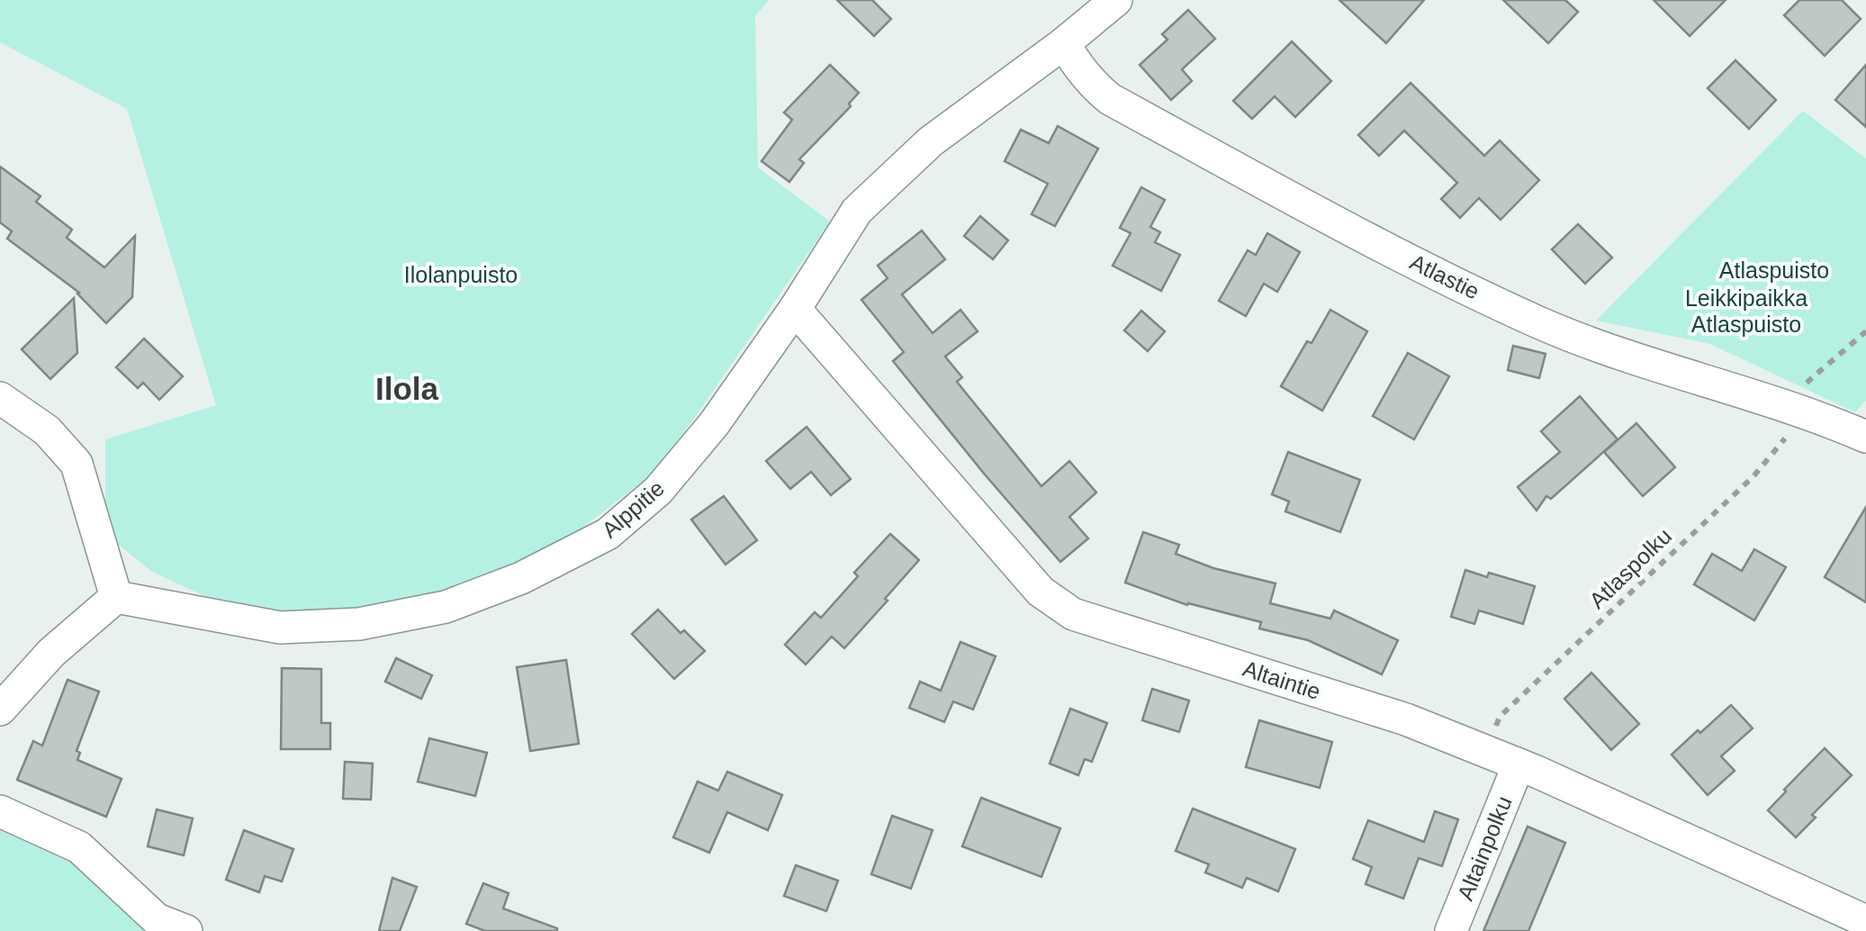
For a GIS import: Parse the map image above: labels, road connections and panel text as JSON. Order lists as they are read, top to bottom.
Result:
{
  "streets": {
    "street": [
      "Atlastie",
      "Alppitie",
      "Altaintie",
      "Altainpolku"
    ],
    "path": ["Atlaspolku"]
  },
  "crossings": [
    ["Atlastie", "Alppitie"],
    ["Atlastie", "Atlaspolku"],
    ["Alppitie", "Altaintie"],
    ["Atlaspolku", "Altaintie"],
    ["Altaintie", "Altainpolku"]
  ],
  "districts": ["Ilola"],
  "parks": ["Atlaspuisto", "Ilolanpuisto", "Leikkipaikka Atlaspuisto"]
}
